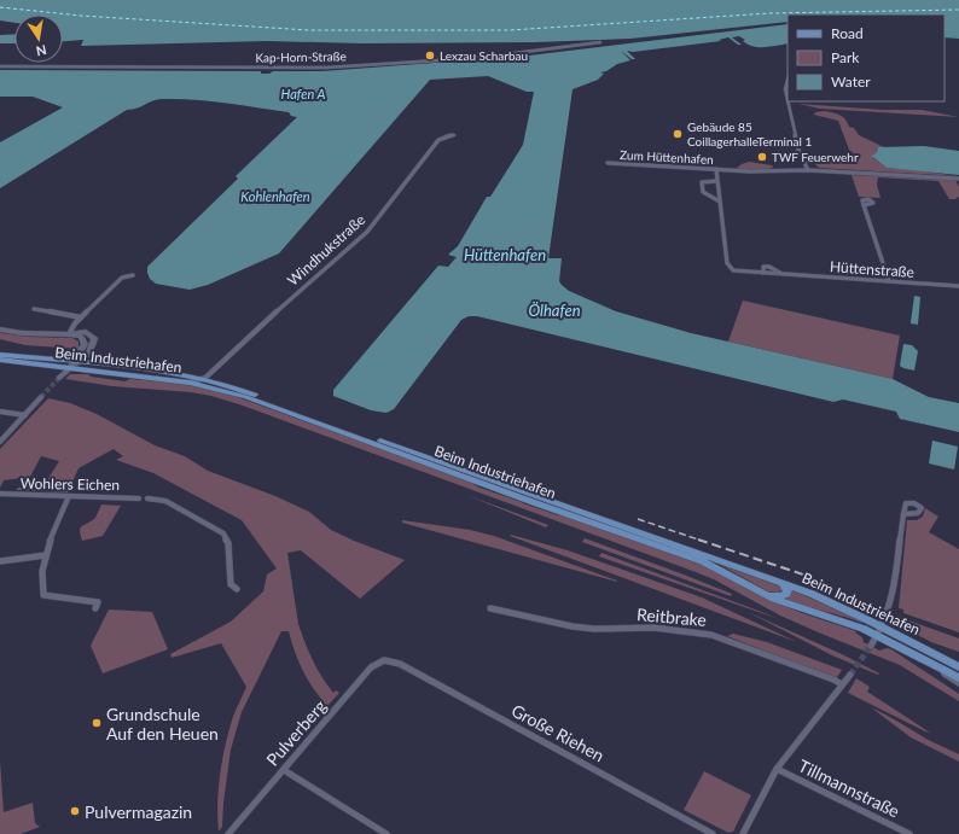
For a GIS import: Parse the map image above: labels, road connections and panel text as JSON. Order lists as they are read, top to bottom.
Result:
{
  "streets": {
    "main road": ["Beim Industriehafen"],
    "street": [
      "Kap-Horn-Straße",
      "Zum Hüttenhafen",
      "Windhukstraße",
      "Hüttenstraße",
      "Wohlers Eichen",
      "Reitbrake",
      "Pulverberg",
      "Große Riehen",
      "Tillmannstraße"
    ]
  },
  "crossings": [
    ["Zum Hüttenhafen", "Hüttenstraße"],
    ["Windhukstraße", "Beim Industriehafen"],
    ["Pulverberg", "Große Riehen"]
  ],
  "water": [
    "Hafen A",
    "Kohlenhafen",
    "Hüttenhafen",
    "Ölhafen"
  ],
  "places": [
    "Lexzau Scharbau",
    "Gebäude 85 CoillagerhalleTerminal 1",
    "TWF Feuerwehr",
    "Grundschule Auf den Heuen",
    "Pulvermagazin"
  ],
  "legend": ["Road", "Park", "Water"],
  "north": "bottom"
}
